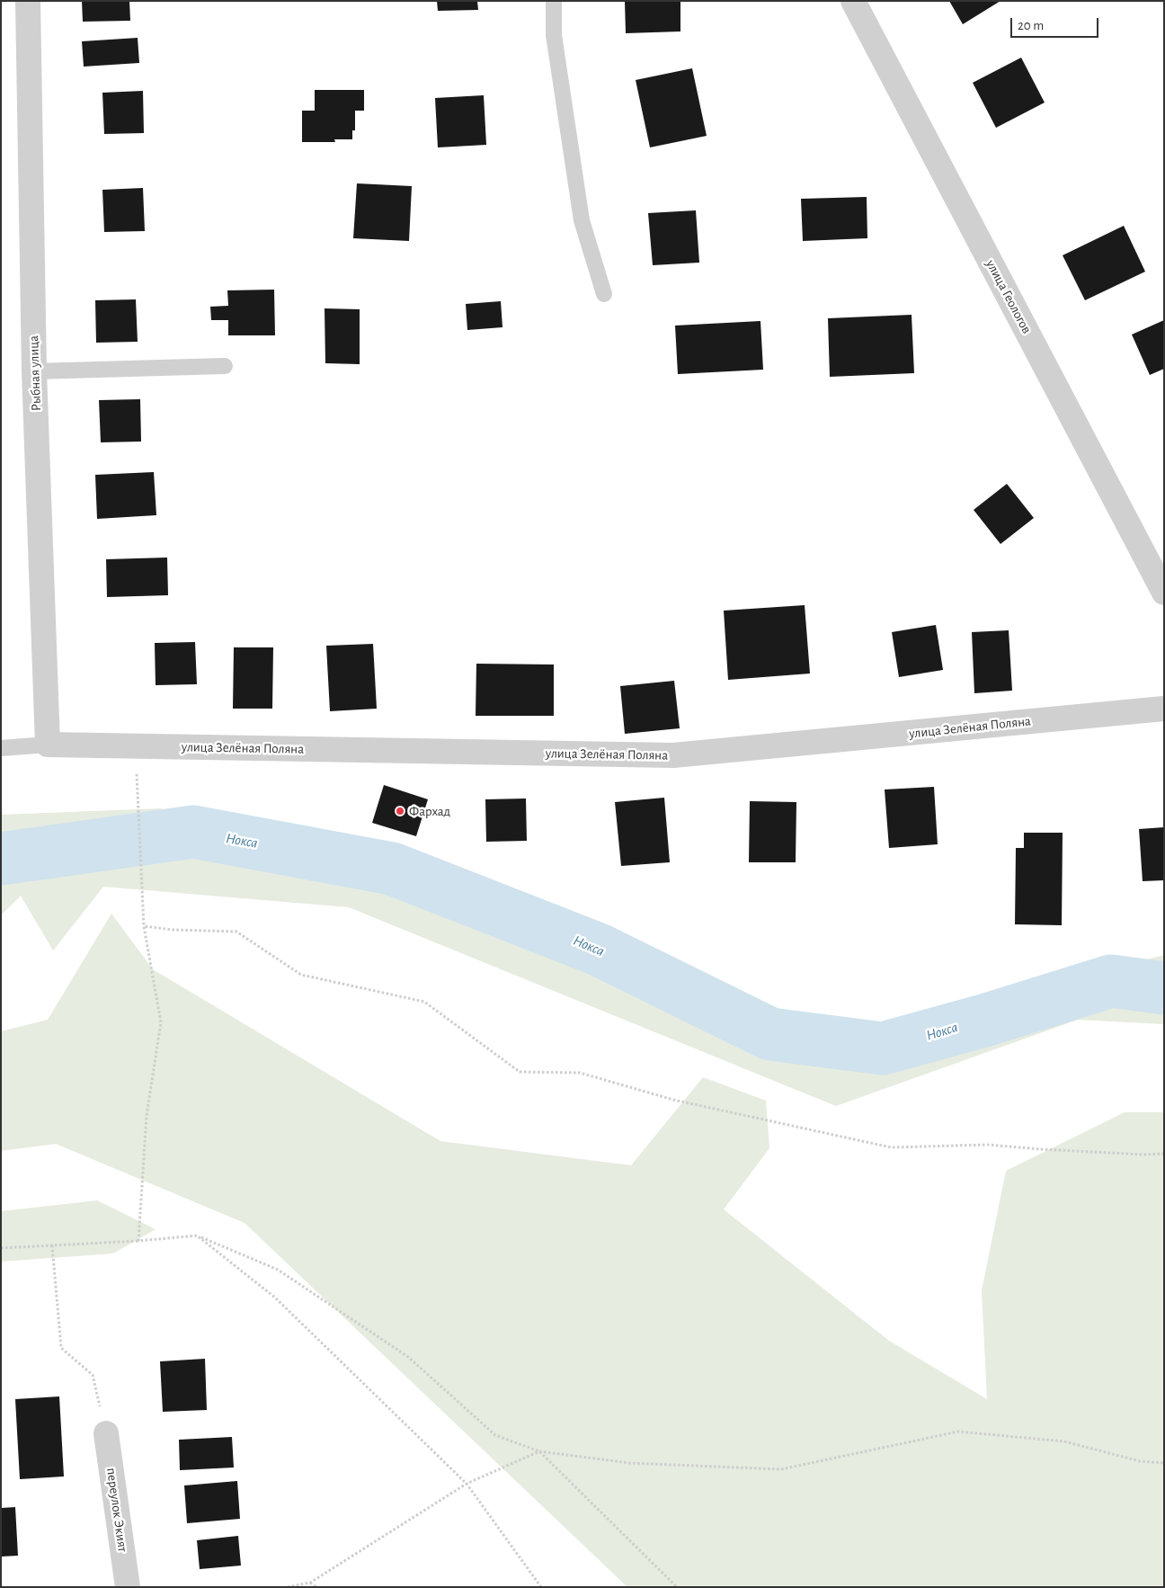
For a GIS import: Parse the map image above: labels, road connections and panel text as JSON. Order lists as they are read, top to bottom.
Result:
{
  "streets": {
    "street": [
      "улица Геологов",
      "Рыбная улица",
      "улица Зелёная Поляна",
      "переулок Экият"
    ]
  },
  "crossings": [
    ["Рыбная улица", "улица Зелёная Поляна"]
  ],
  "water": ["Нокса"],
  "places": ["Фархад"],
  "scale_bar": "20 m"
}
